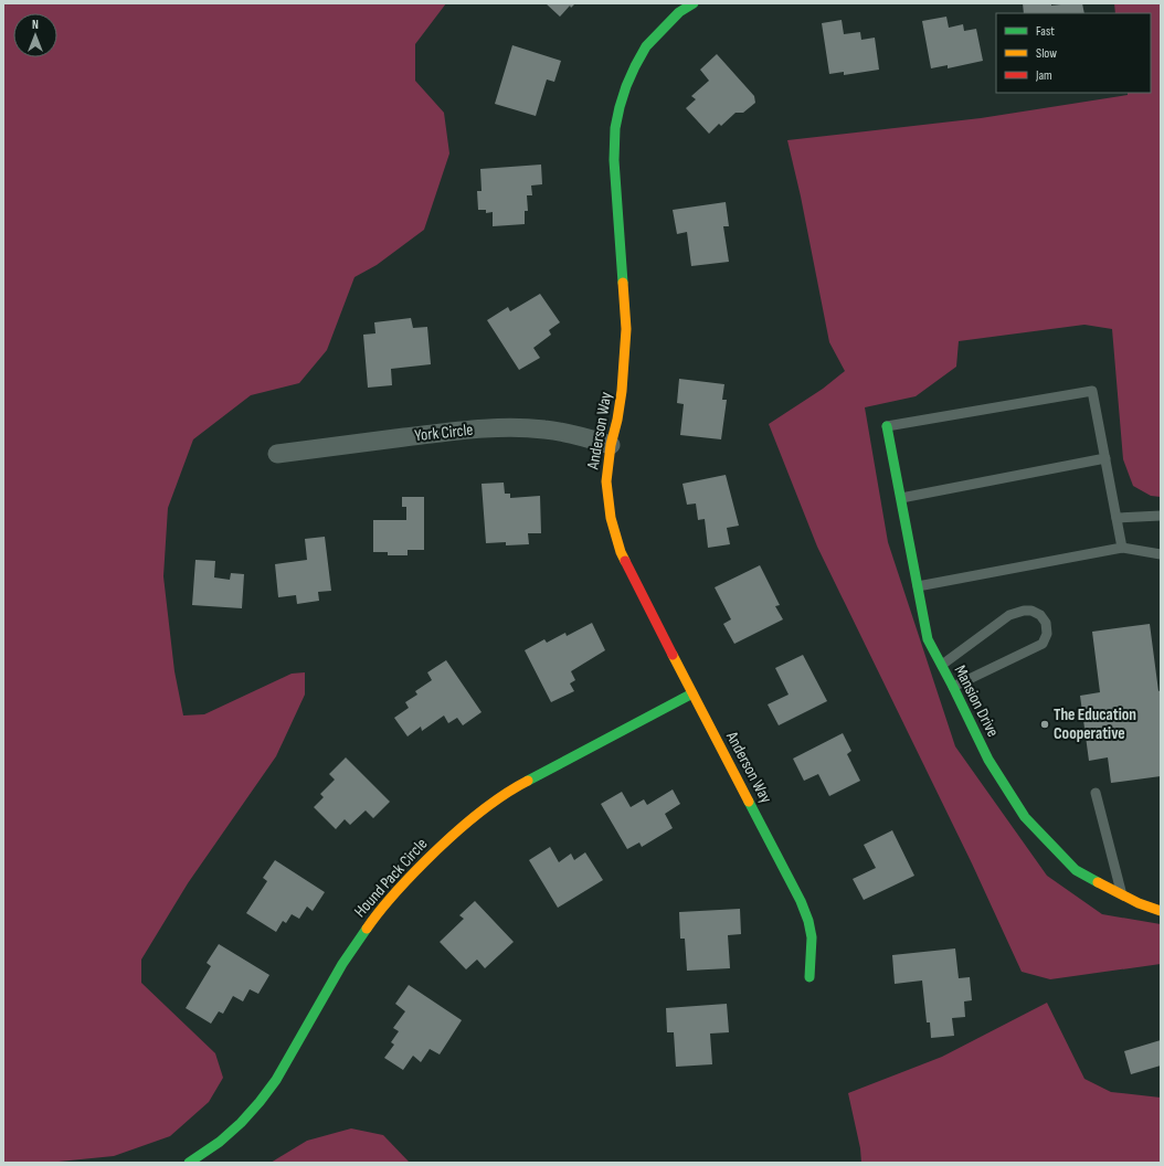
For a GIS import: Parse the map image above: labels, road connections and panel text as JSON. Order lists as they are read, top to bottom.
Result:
{
  "streets": {
    "street": [
      "Anderson Way",
      "York Circle",
      "Mansion Drive",
      "Hound Pack Circle"
    ]
  },
  "crossings": [
    ["Anderson Way", "York Circle"],
    ["Anderson Way", "Hound Pack Circle"]
  ],
  "places": ["The Education Cooperative"],
  "legend": ["Fast", "Slow", "Jam"],
  "north": "top"
}
